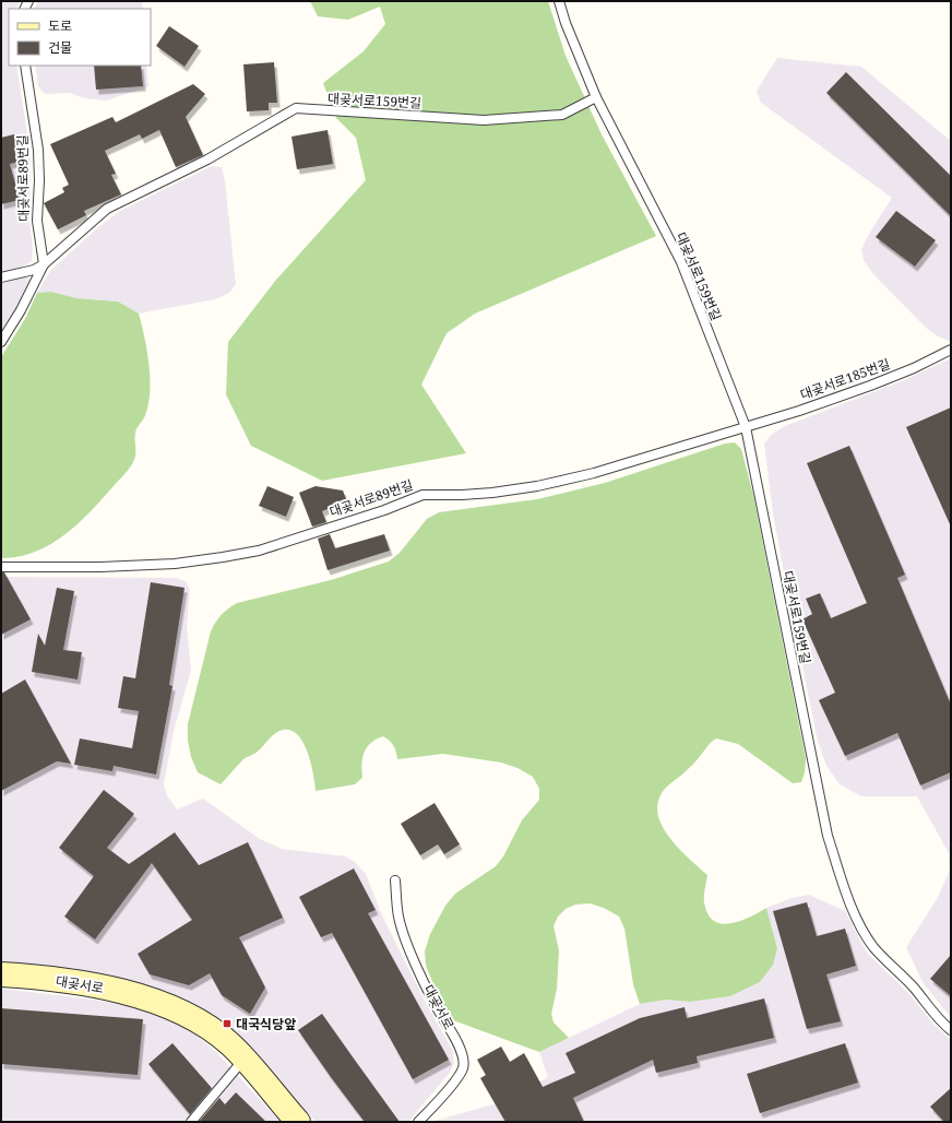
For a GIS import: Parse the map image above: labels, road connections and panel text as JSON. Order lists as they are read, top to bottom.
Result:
{
  "streets": {
    "street": ["대곶서로"],
    "lane": ["대곶서로159번길", "대곶서로89번길", "대곶서로185번길"]
  },
  "crossings": [
    ["대곶서로159번길", "대곶서로89번길"],
    ["대곶서로159번길", "대곶서로185번길"],
    ["대곶서로89번길", "대곶서로185번길"]
  ],
  "places": {
    "transit": ["대국식당앞"]
  },
  "legend": ["도로", "건물"]
}
